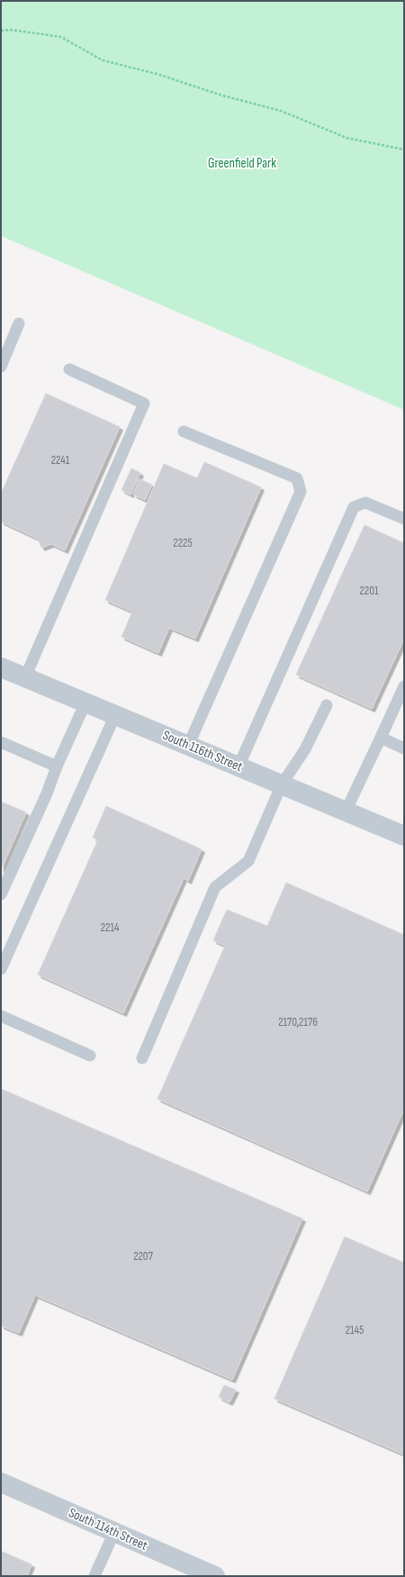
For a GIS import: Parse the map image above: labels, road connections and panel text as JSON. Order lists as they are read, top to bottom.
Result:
{
  "streets": {
    "street": ["South 116th Street", "South 114th Street"]
  },
  "parks": ["Greenfield Park"],
  "house_numbers": [
    "2241",
    "2225",
    "2201",
    "2214",
    "2170,2176",
    "2207",
    "2145"
  ]
}
